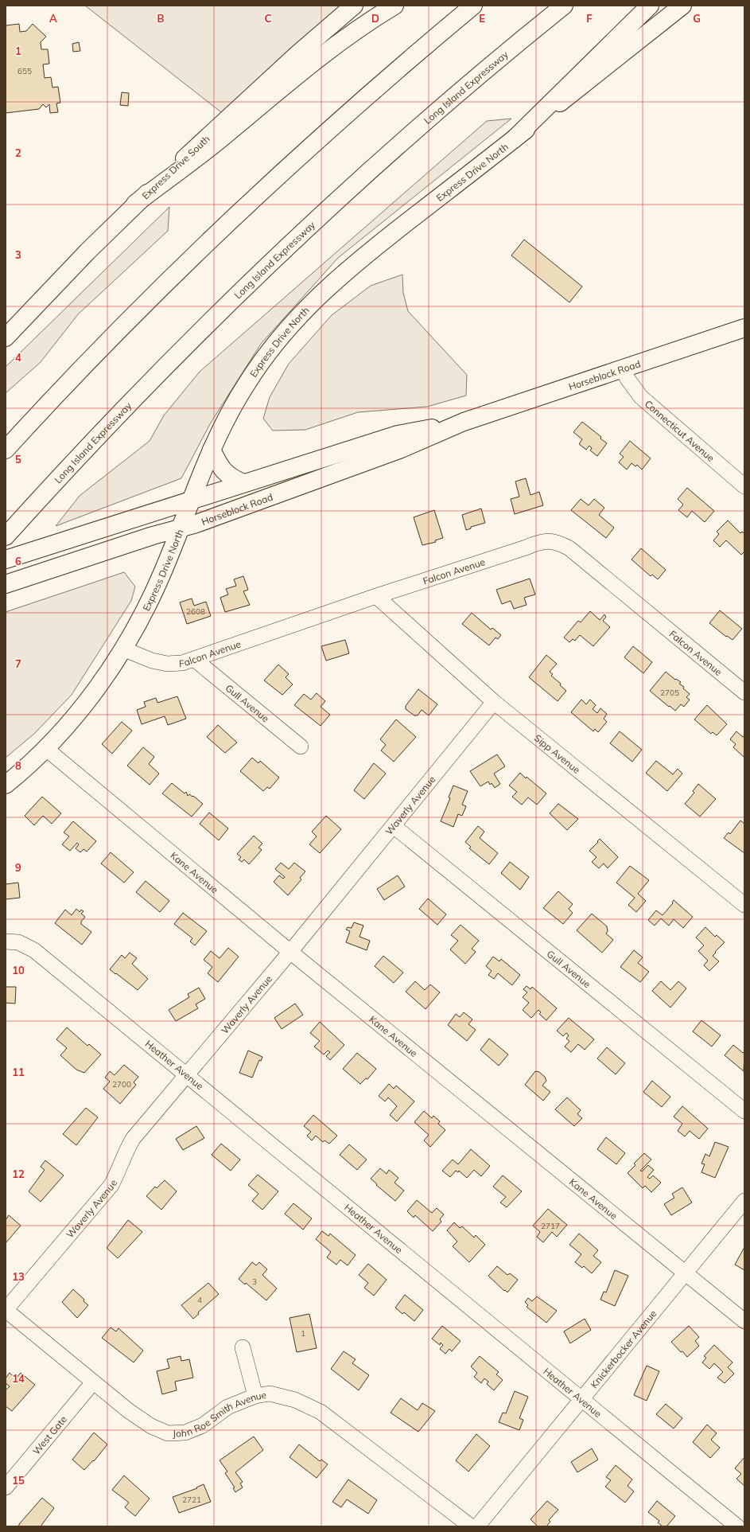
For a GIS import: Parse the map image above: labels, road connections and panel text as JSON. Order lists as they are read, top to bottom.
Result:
{
  "streets": {
    "main road": [
      "Long Island Expressway",
      "Express Drive South",
      "Express Drive North",
      "Horseblock Road"
    ],
    "street": [
      "Connecticut Avenue",
      "Falcon Avenue",
      "Gull Avenue",
      "Sipp Avenue",
      "Waverly Avenue",
      "Kane Avenue",
      "Heather Avenue",
      "Knickerbocker Avenue",
      "John Roe Smith Avenue",
      "West Gate"
    ]
  },
  "crossings": [
    ["Express Drive North", "Horseblock Road"],
    ["Express Drive North", "Falcon Avenue"],
    ["Express Drive North", "Kane Avenue"],
    ["Horseblock Road", "Connecticut Avenue"],
    ["Falcon Avenue", "Gull Avenue"],
    ["Falcon Avenue", "Sipp Avenue"],
    ["Gull Avenue", "Waverly Avenue"],
    ["Sipp Avenue", "Waverly Avenue"],
    ["Waverly Avenue", "Kane Avenue"],
    ["Waverly Avenue", "Heather Avenue"],
    ["Waverly Avenue", "John Roe Smith Avenue"],
    ["Kane Avenue", "Knickerbocker Avenue"],
    ["Heather Avenue", "Knickerbocker Avenue"],
    ["John Roe Smith Avenue", "West Gate"]
  ],
  "house_numbers": [
    "655",
    "2608",
    "2705",
    "2700",
    "2717",
    "3",
    "4",
    "1",
    "2721"
  ],
  "grid": {
    "columns": [
      "A",
      "B",
      "C",
      "D",
      "E",
      "F",
      "G"
    ],
    "rows": [
      "1",
      "2",
      "3",
      "4",
      "5",
      "6",
      "7",
      "8",
      "9",
      "10",
      "11",
      "12",
      "13",
      "14",
      "15"
    ]
  }
}
